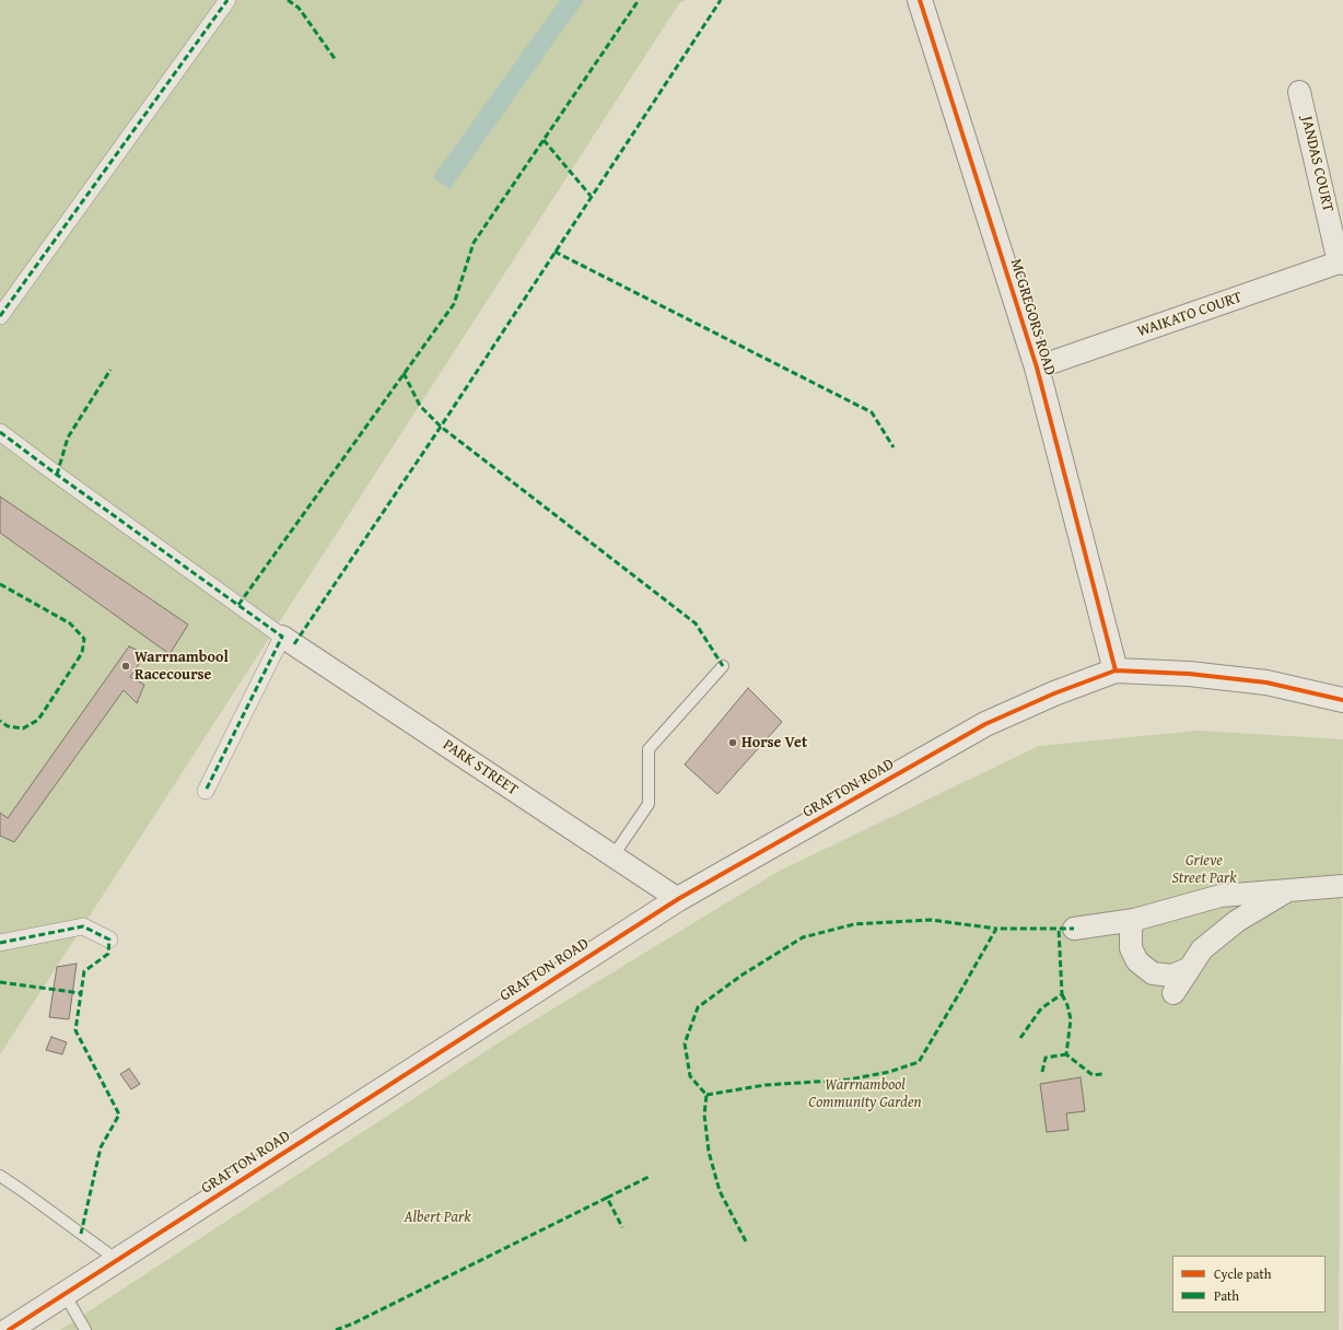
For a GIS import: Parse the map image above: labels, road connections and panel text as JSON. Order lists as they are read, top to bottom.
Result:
{
  "streets": {
    "street": [
      "JANDAS COURT",
      "WAIKATO COURT",
      "MCGREGORS ROAD",
      "PARK STREET",
      "GRAFTON ROAD"
    ]
  },
  "crossings": [
    ["JANDAS COURT", "WAIKATO COURT"],
    ["WAIKATO COURT", "MCGREGORS ROAD"],
    ["MCGREGORS ROAD", "GRAFTON ROAD"],
    ["PARK STREET", "GRAFTON ROAD"]
  ],
  "parks": ["Grieve Street Park", "Warrnambool Community Garden", "Albert Park"],
  "places": ["Warrnambool Racecourse", "Horse Vet"],
  "legend": ["Cycle path", "Path"]
}
